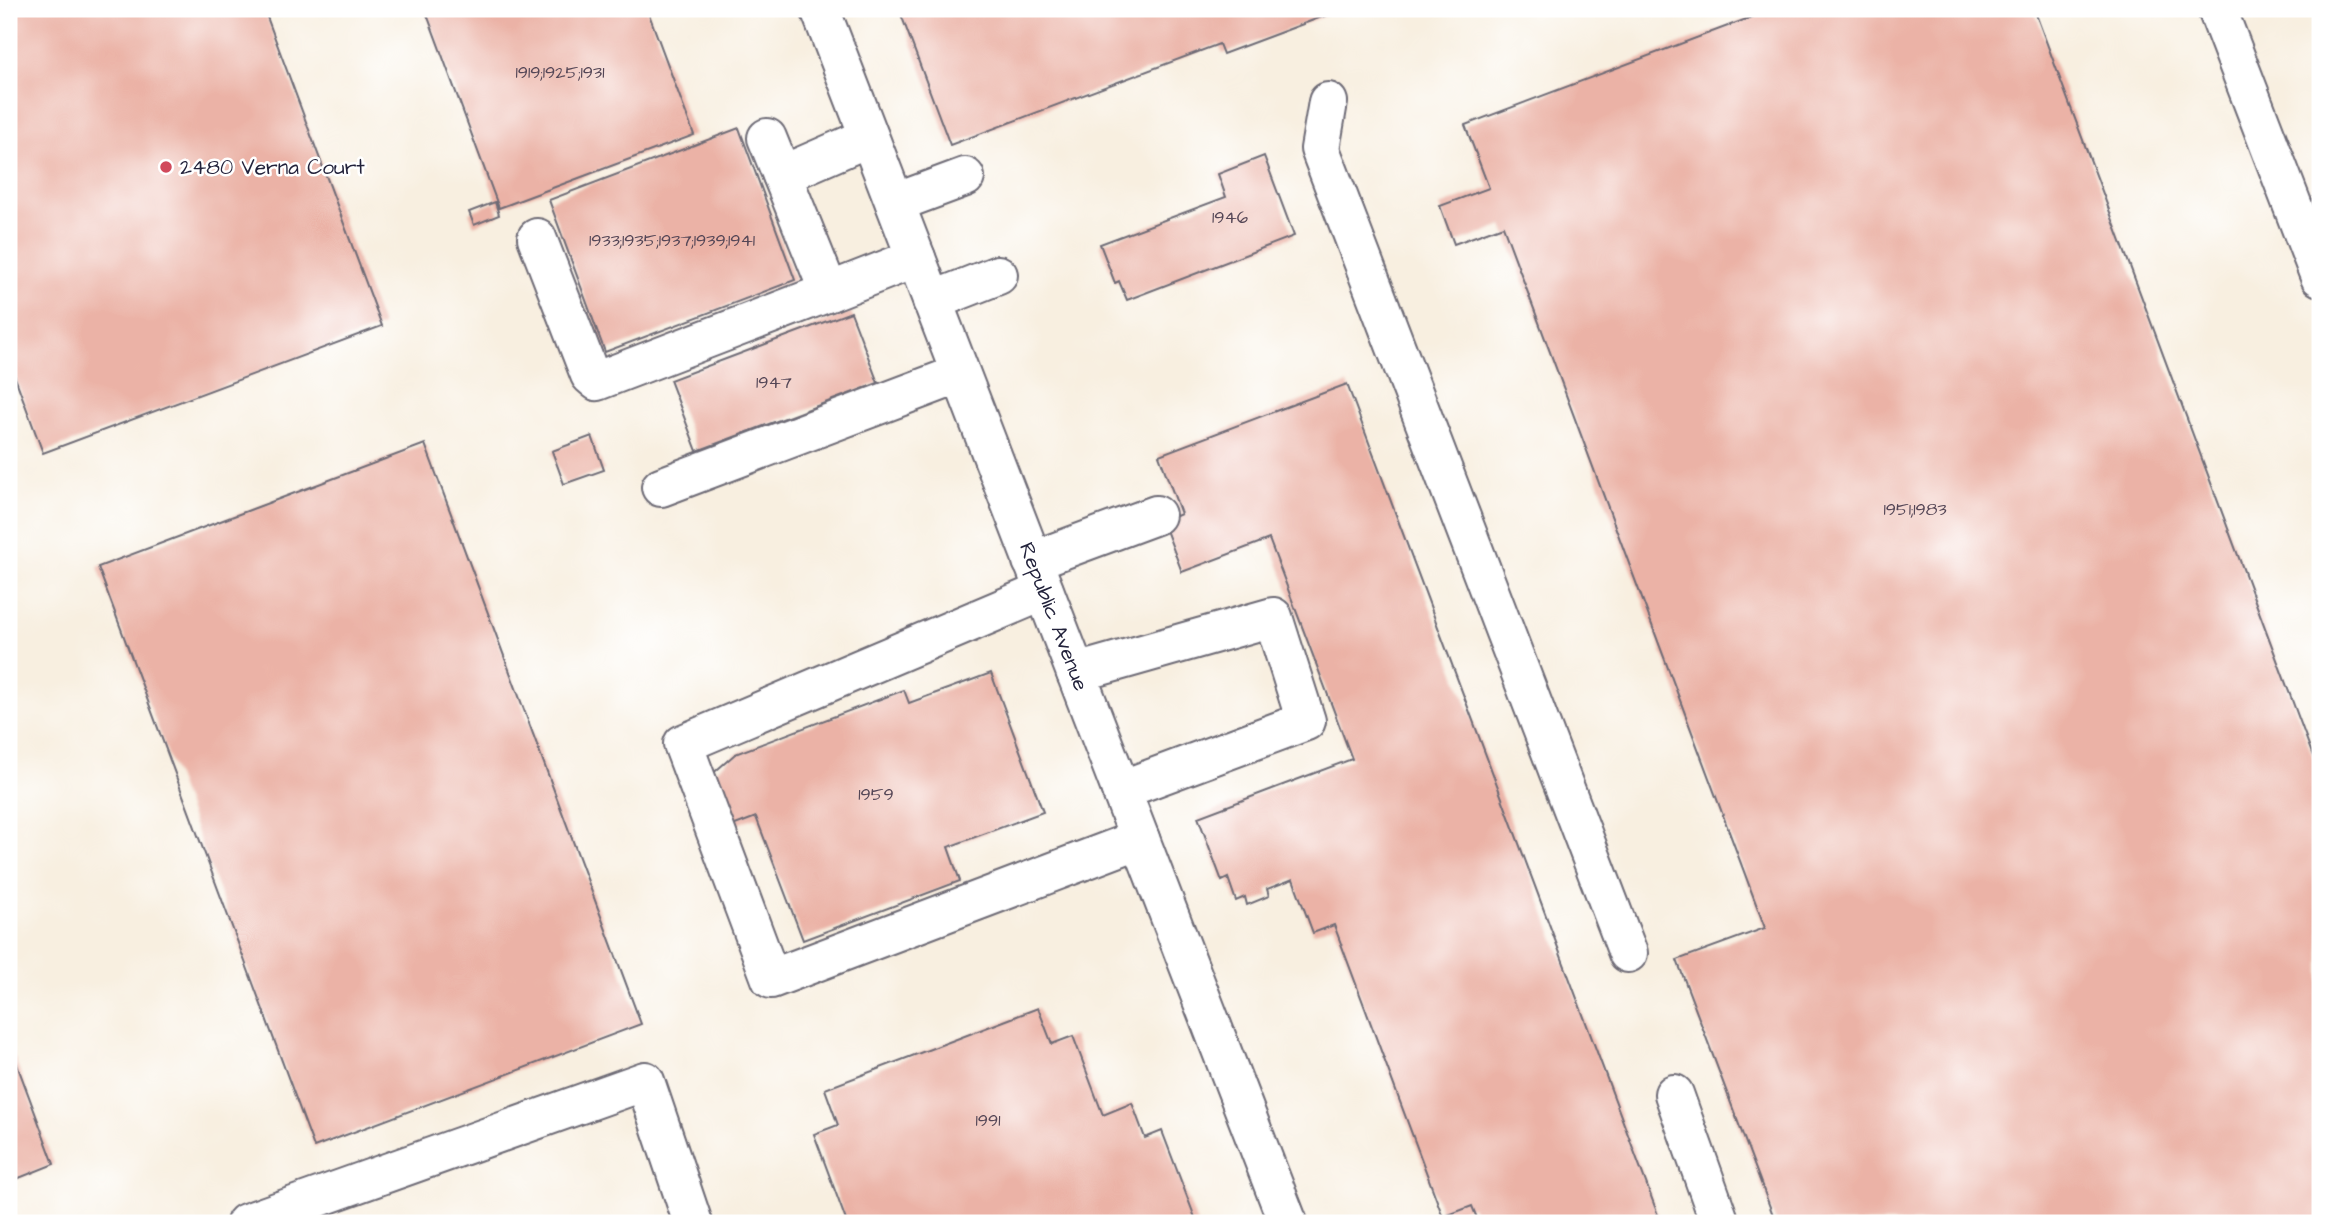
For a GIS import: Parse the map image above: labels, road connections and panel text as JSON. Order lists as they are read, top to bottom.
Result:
{
  "streets": {
    "street": ["Republic Avenue"]
  },
  "places": ["2480 Verna Court"],
  "house_numbers": [
    "1919;1925;1931",
    "1946",
    "1933;1935;1937;1939;1941",
    "1947",
    "1951;1983",
    "1959",
    "1991"
  ]
}
